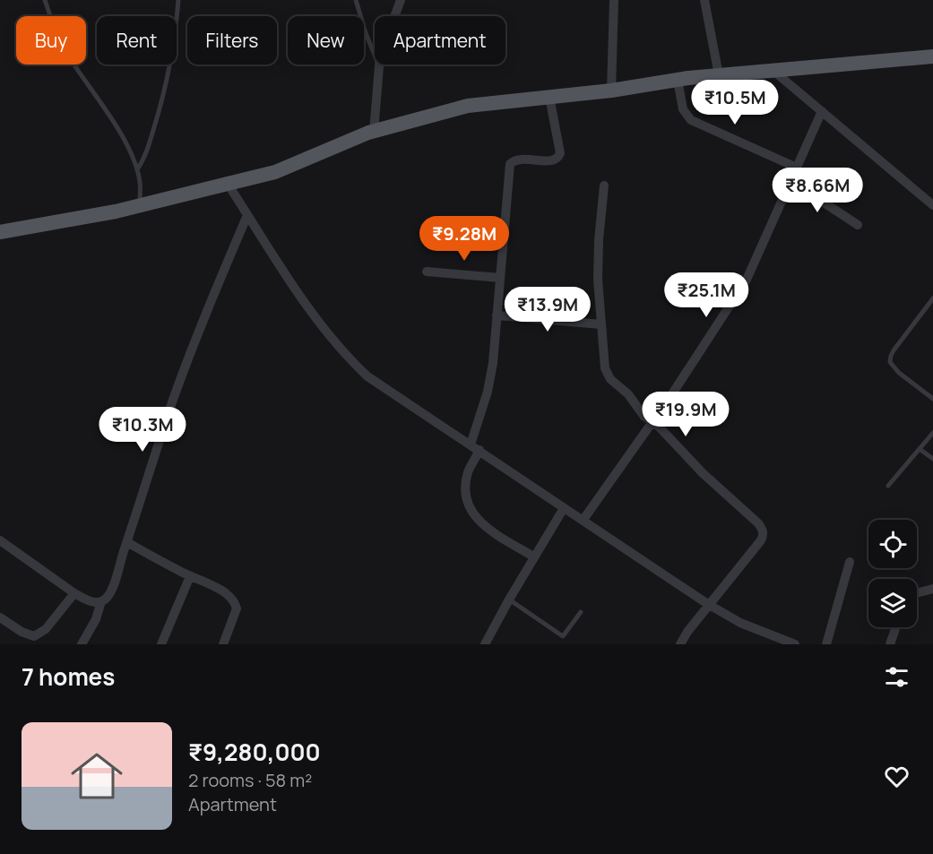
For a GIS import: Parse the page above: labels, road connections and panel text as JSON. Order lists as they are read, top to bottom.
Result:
{
  "page": {
    "chip": [
      "Buy",
      "Rent",
      "Filters",
      "New",
      "Apartment"
    ],
    "price": [
      "₹10.5M",
      "₹8.66M",
      "₹9.28M",
      "₹25.1M",
      "₹13.9M",
      "₹19.9M",
      "₹10.3M"
    ],
    "heading": "7 homes",
    "list": [
      {
        "name": "₹9,280,000",
        "note": "2 rooms · 58 m² · Apartment"
      }
    ]
  }
}
